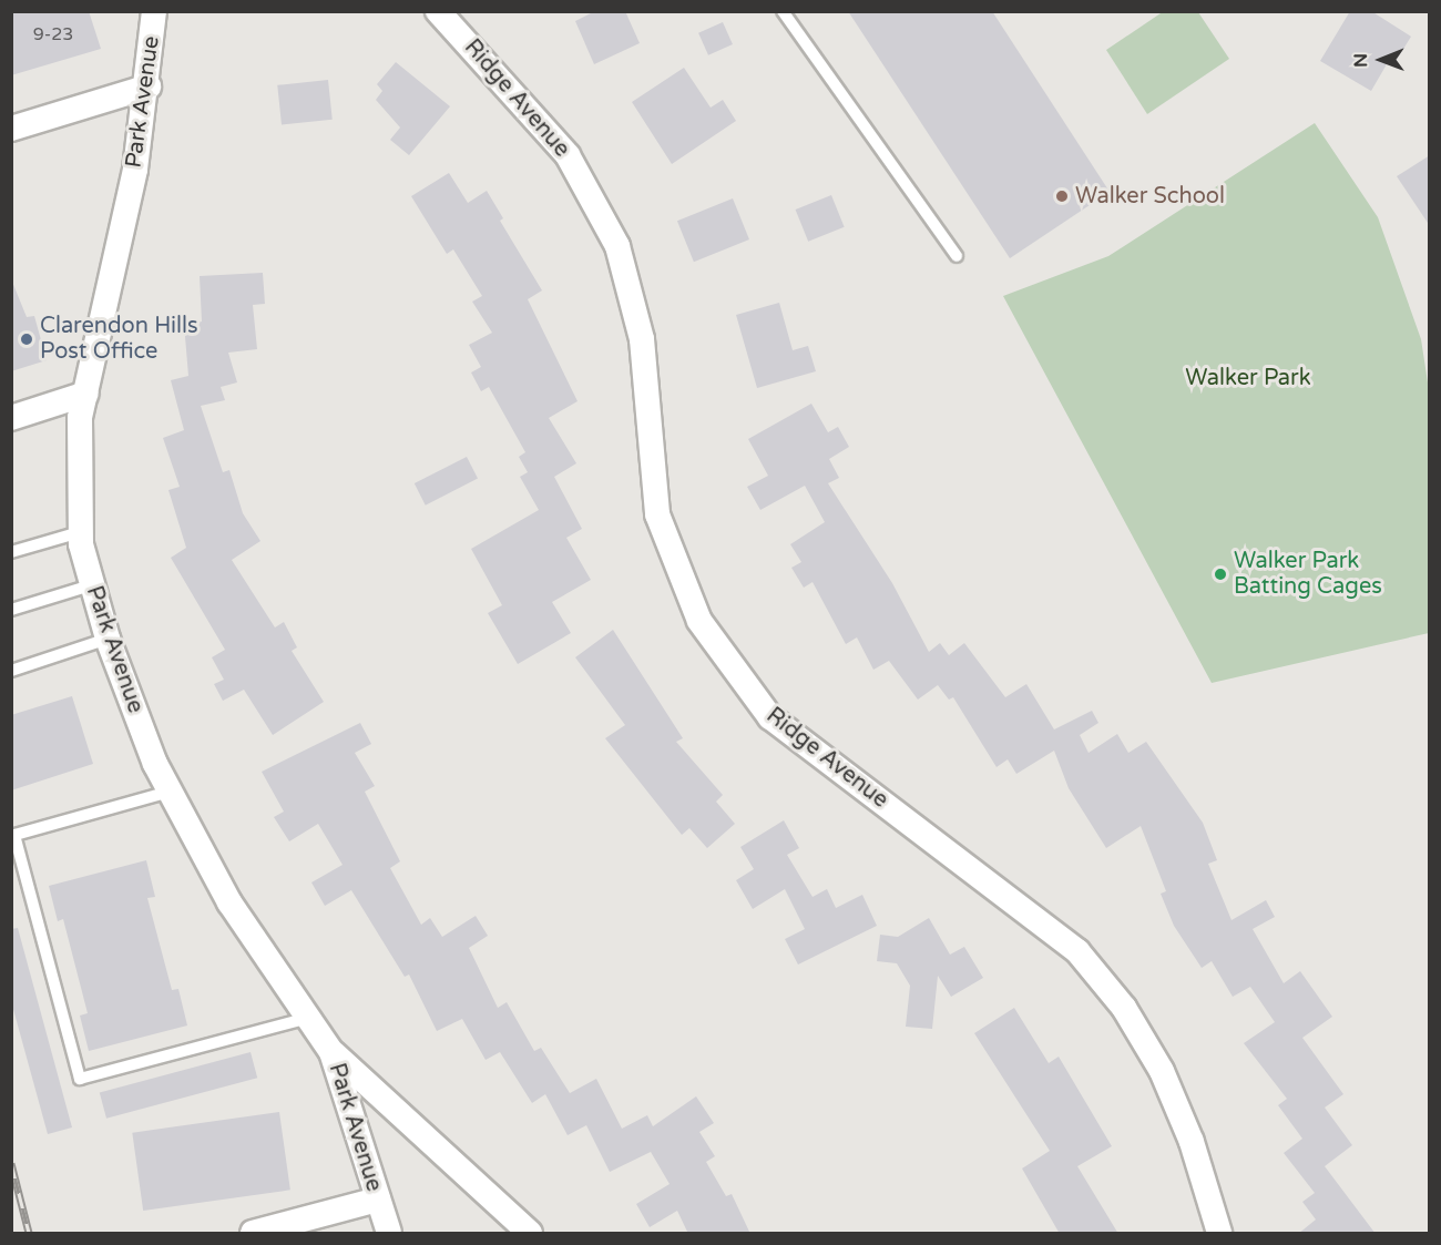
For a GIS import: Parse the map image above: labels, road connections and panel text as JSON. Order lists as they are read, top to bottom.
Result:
{
  "streets": {
    "street": ["Ridge Avenue", "Park Avenue"]
  },
  "parks": ["Walker Park"],
  "places": ["Walker School", "Clarendon Hills Post Office", "Walker Park Batting Cages"],
  "house_numbers": ["9-23"],
  "north": "left"
}
